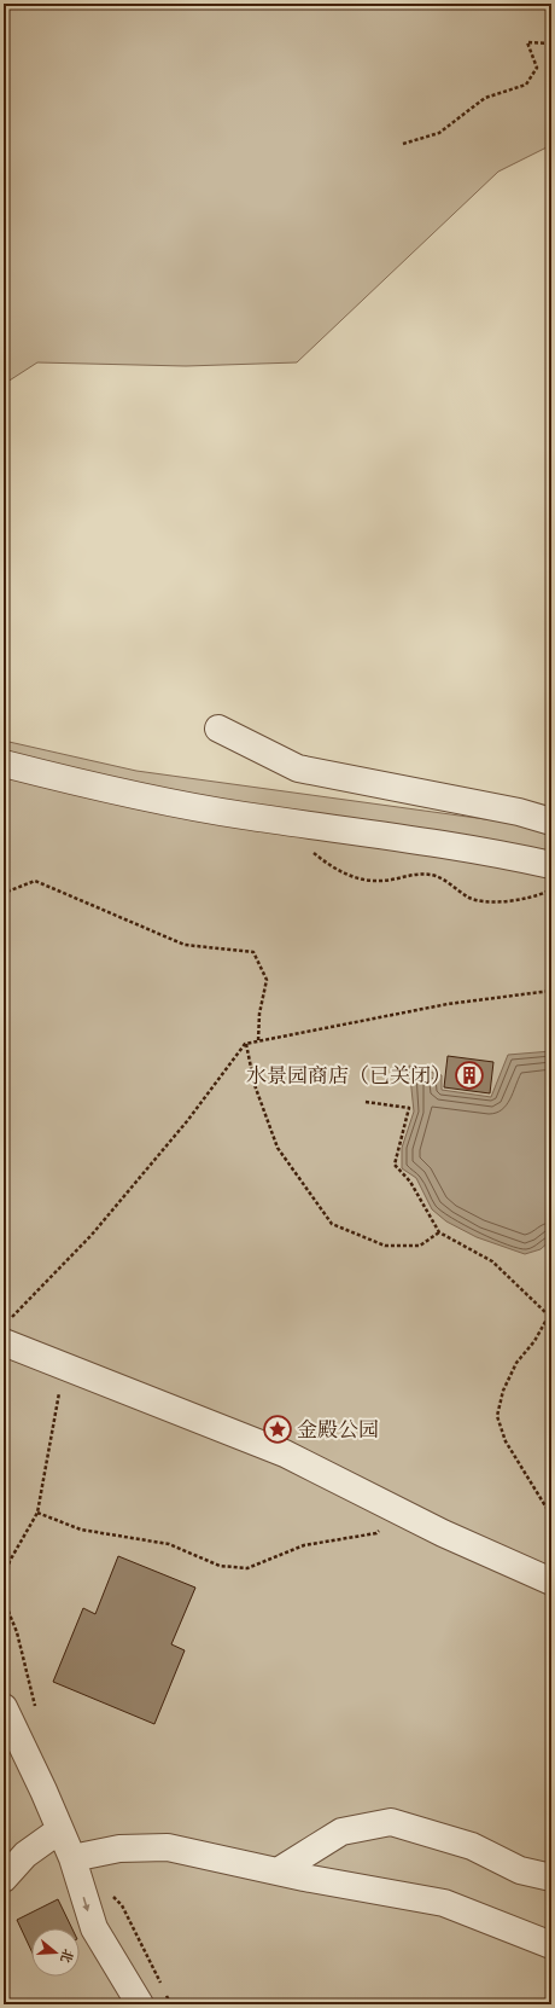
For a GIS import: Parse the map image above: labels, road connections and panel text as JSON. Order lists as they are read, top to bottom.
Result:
{
  "places": {
    "building": ["水景园商店（已关闭）"],
    "place": ["金殿公园"]
  },
  "north": "right"
}
